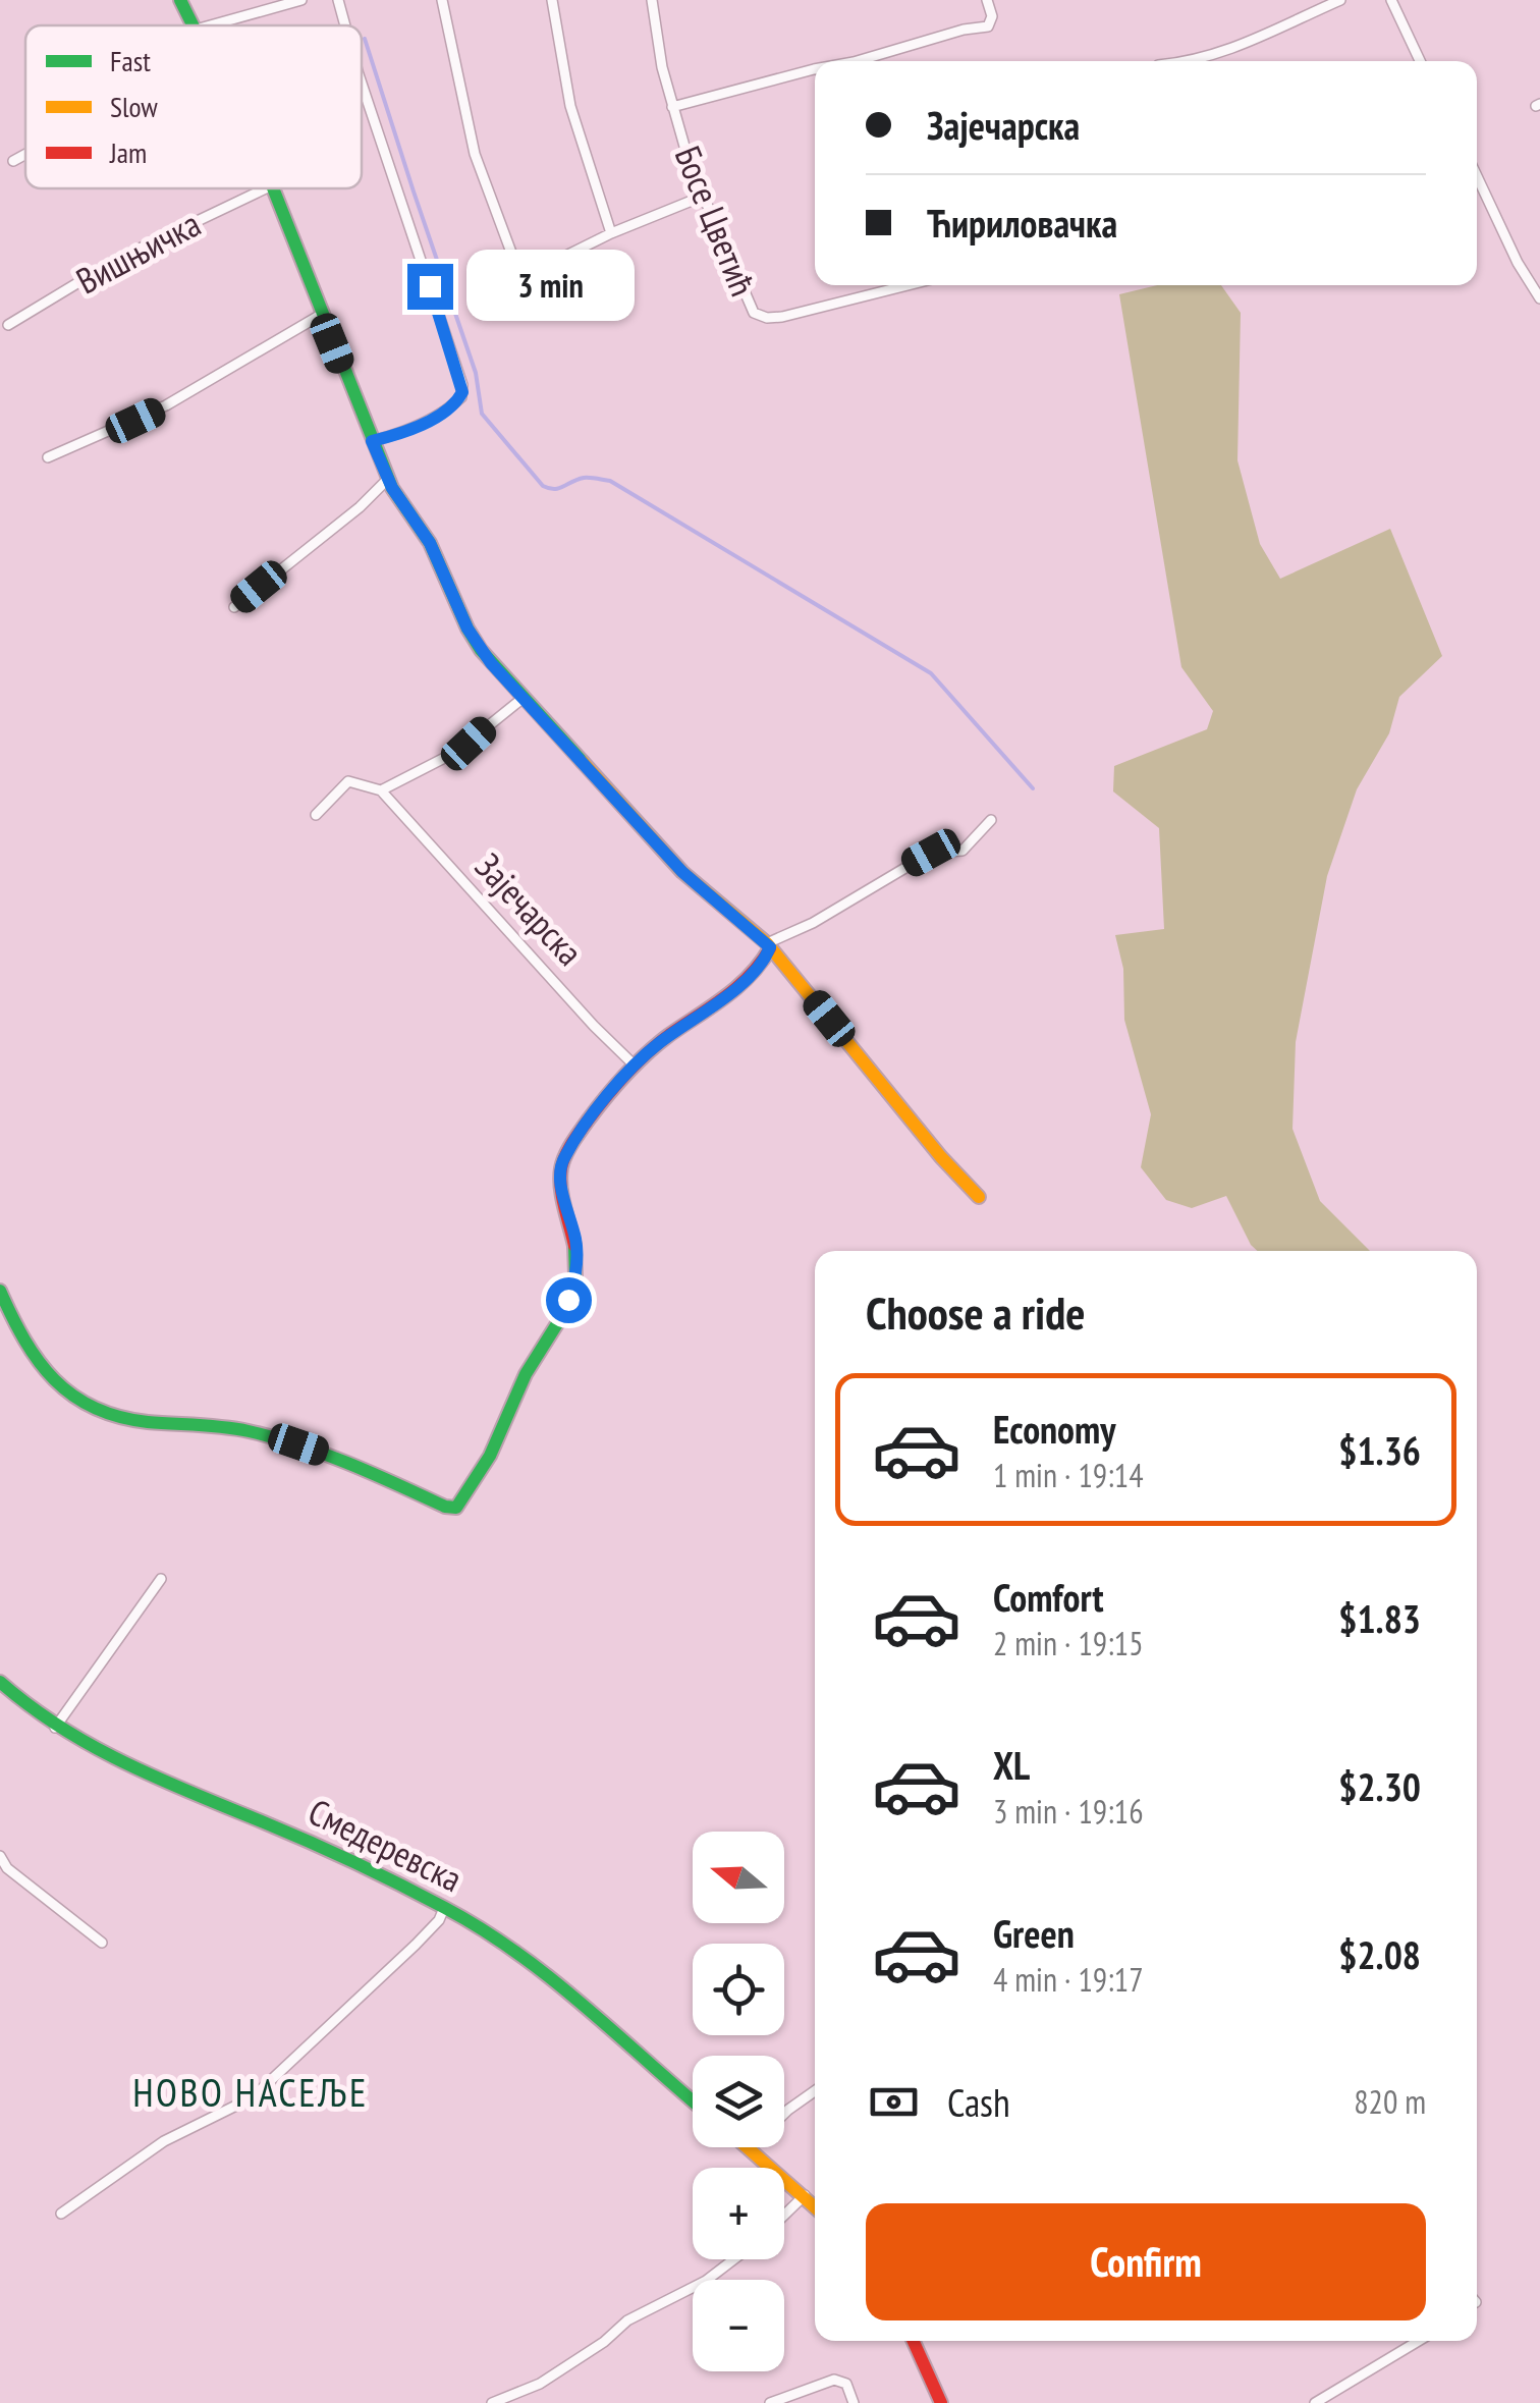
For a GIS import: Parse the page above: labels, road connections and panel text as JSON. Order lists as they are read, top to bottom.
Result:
{
  "streets": {
    "street": [
      "Босе Цветић",
      "Вишњичка",
      "Зајечарска",
      "Смедеревска"
    ]
  },
  "districts": ["НОВО НАСЕЉЕ"],
  "legend": ["Fast", "Slow", "Jam"],
  "north": "left",
  "page": {
    "banner": ["Зајечарска", "Ћириловачка"],
    "bubble": "3 min",
    "heading": "Choose a ride",
    "list": [
      {
        "name": "Economy",
        "note": "1 min · 19:14",
        "value": "$1.36"
      },
      {
        "name": "Comfort",
        "note": "2 min · 19:15",
        "value": "$1.83"
      },
      {
        "name": "XL",
        "note": "3 min · 19:16",
        "value": "$2.30"
      },
      {
        "name": "Green",
        "note": "4 min · 19:17",
        "value": "$2.08"
      }
    ],
    "map_buttons": ["+", "−"],
    "pay": ["Cash", "820 m"],
    "buttons": "Confirm"
  }
}
